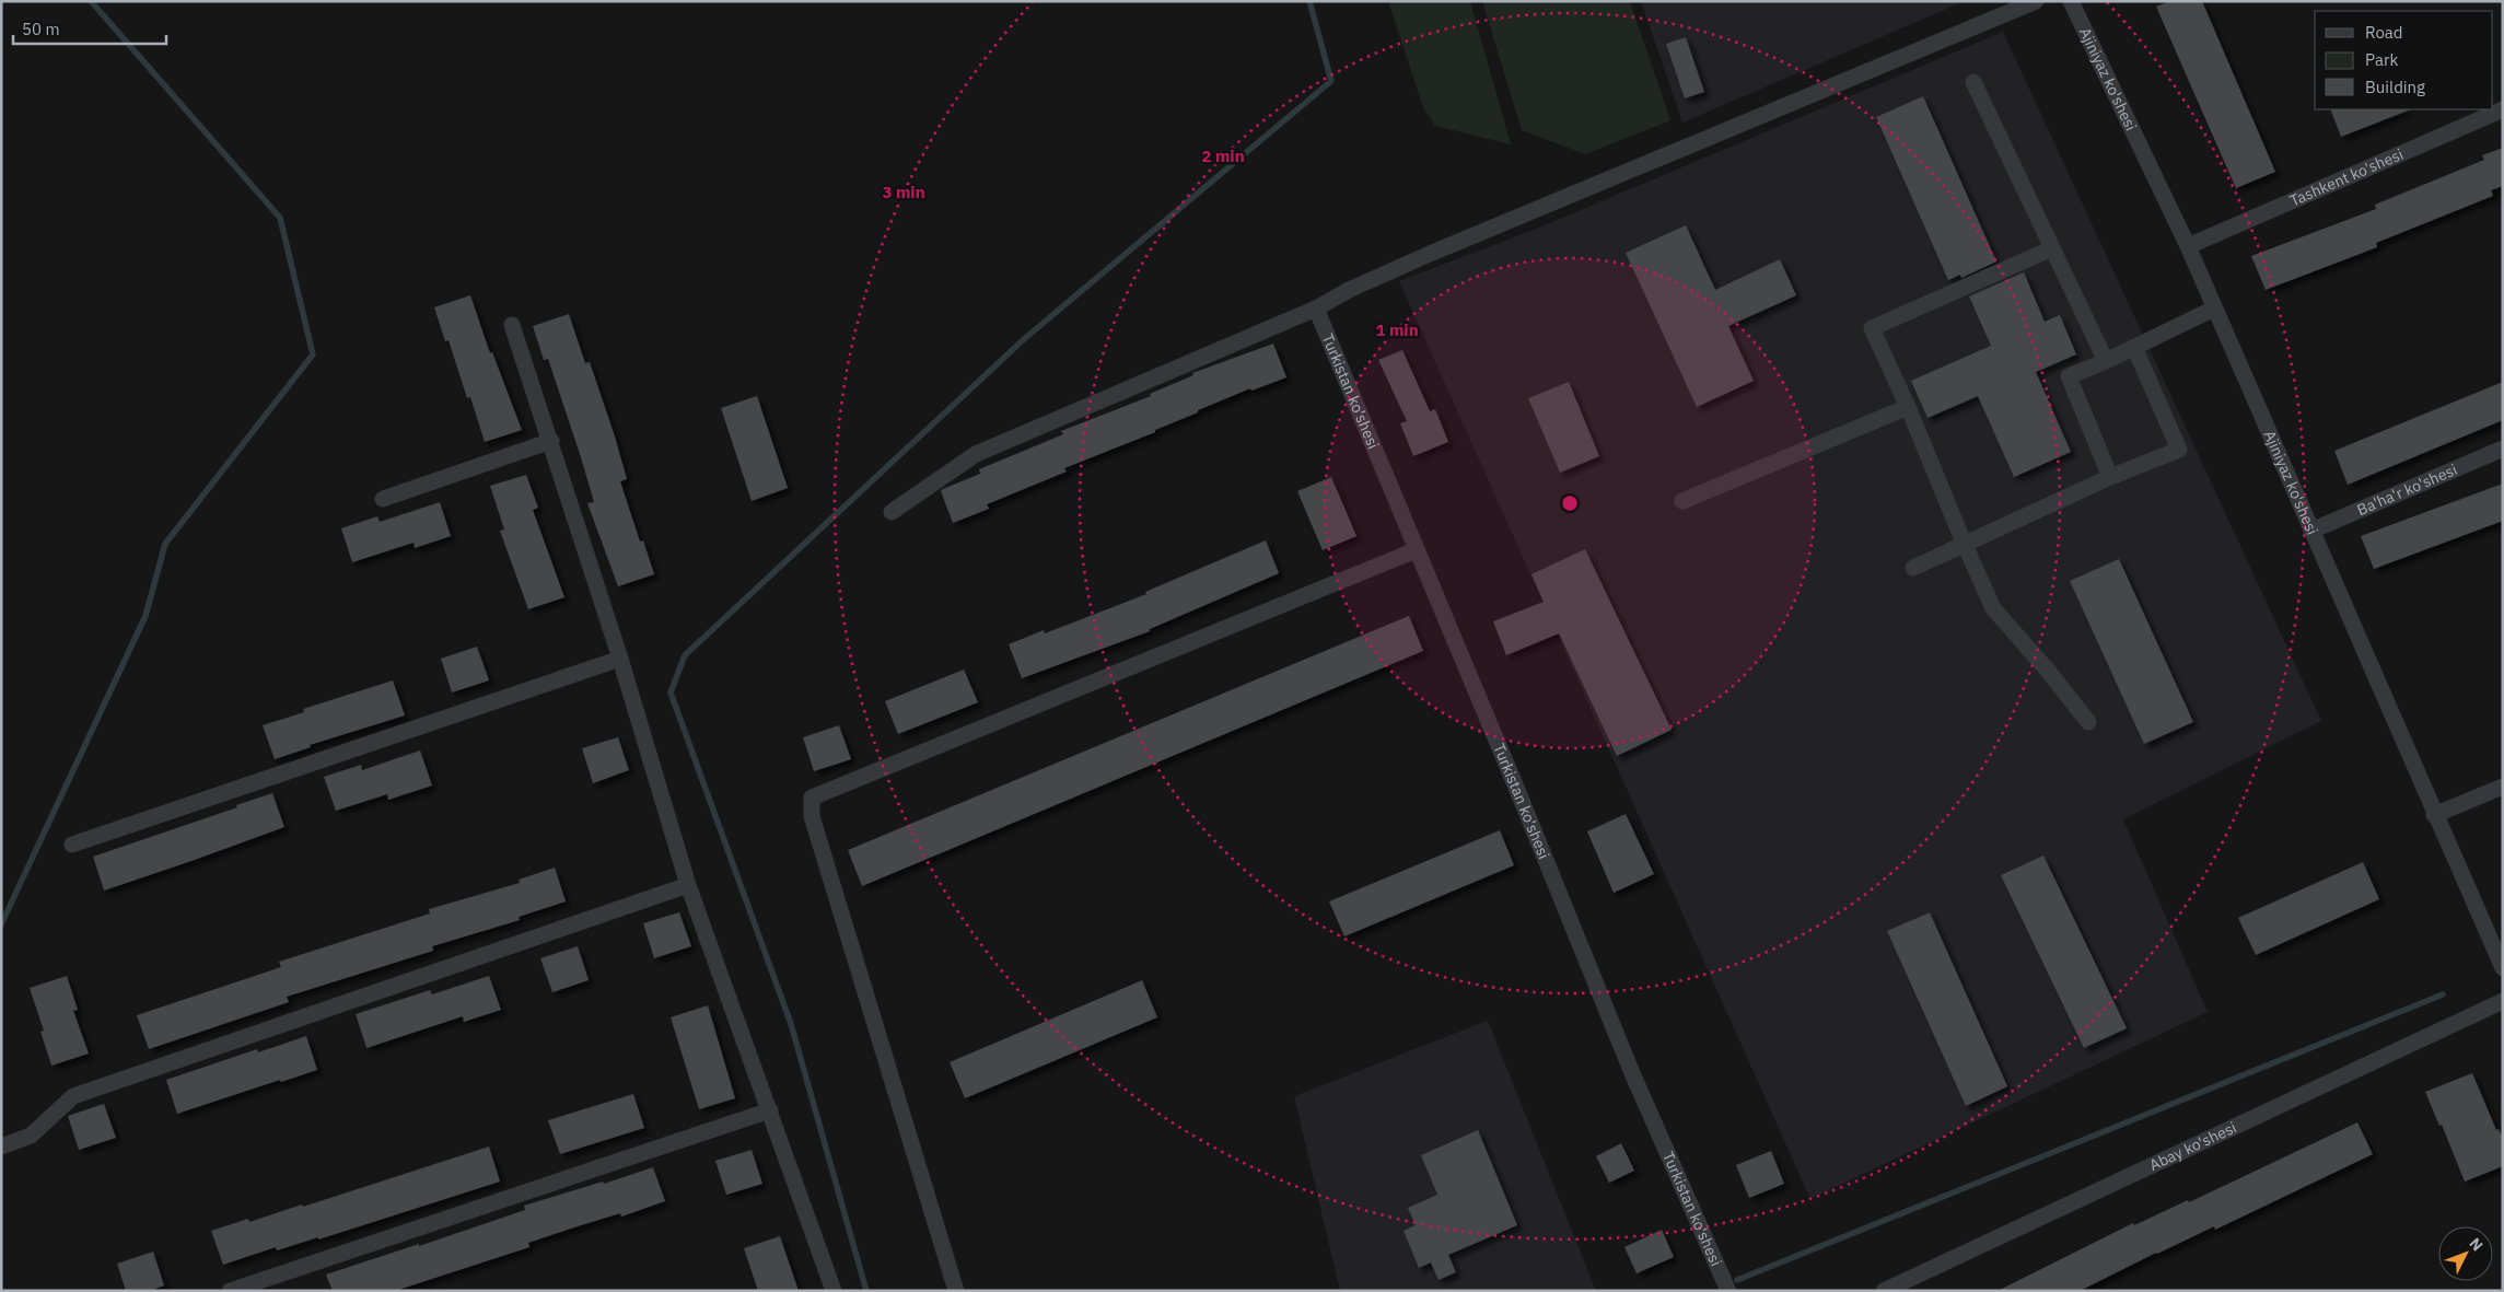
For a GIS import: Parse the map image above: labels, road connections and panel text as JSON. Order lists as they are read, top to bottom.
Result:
{
  "streets": {
    "street": [
      "Ajiniyaz ko'shesi",
      "Tashkent ko'shesi",
      "Turkistan ko'shesi",
      "Ba'ha'r ko'shesi",
      "Abay ko'shesi"
    ]
  },
  "crossings": [
    ["Ajiniyaz ko'shesi", "Tashkent ko'shesi"],
    ["Ajiniyaz ko'shesi", "Ba'ha'r ko'shesi"]
  ],
  "legend": ["Road", "Park", "Building"],
  "scale_bar": "50 m",
  "north": "top right",
  "rings": ["2 min", "3 min", "1 min"]
}
